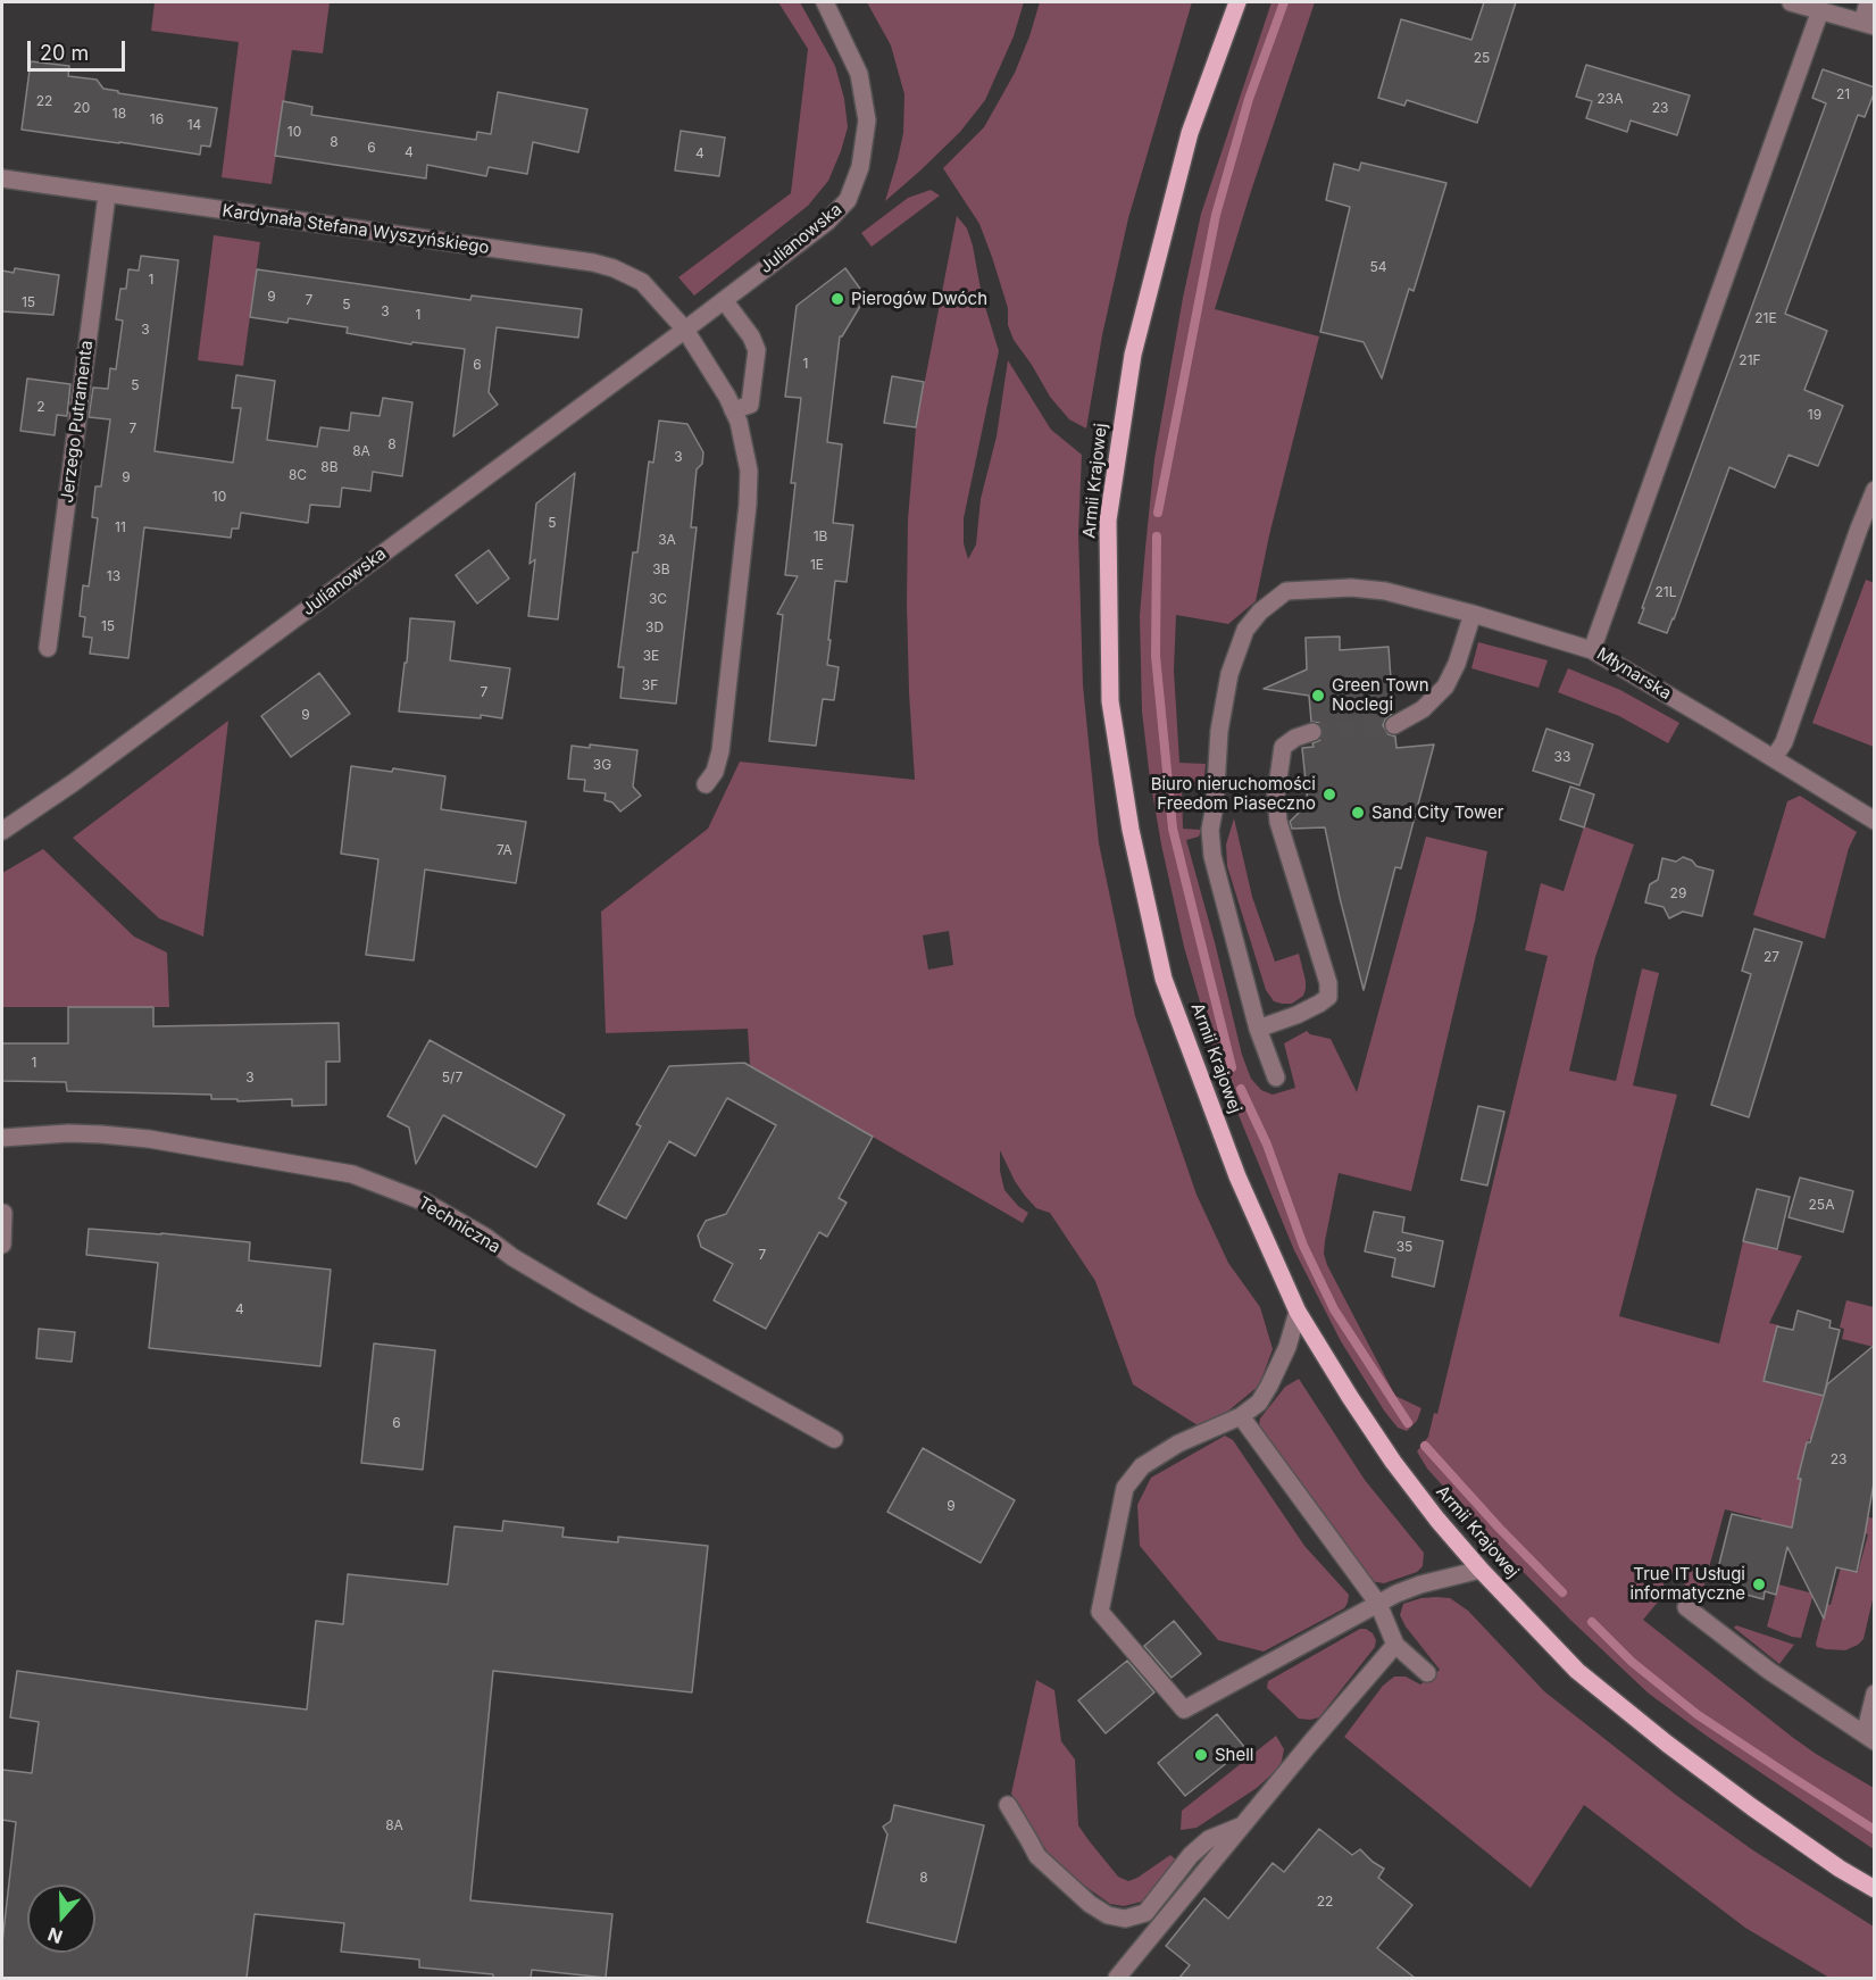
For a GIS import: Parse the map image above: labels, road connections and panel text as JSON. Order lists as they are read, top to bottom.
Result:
{
  "streets": {
    "main road": ["Armii Krajowej"],
    "street": [
      "Kardynała Stefana Wyszyńskiego",
      "Julianowska",
      "Jerzego Putramenta",
      "Młynarska",
      "Techniczna"
    ]
  },
  "crossings": [
    ["Kardynała Stefana Wyszyńskiego", "Julianowska"],
    ["Kardynała Stefana Wyszyńskiego", "Jerzego Putramenta"]
  ],
  "places": [
    "Pierogów Dwóch",
    "Green Town Noclegi",
    "Biuro nieruchomości Freedom Piaseczno",
    "Sand City Tower",
    "True IT Usługi informatyczne",
    "Shell"
  ],
  "house_numbers": [
    "25",
    "21",
    "23A",
    "22",
    "20",
    "23",
    "18",
    "16",
    "14",
    "10",
    "8",
    "6",
    "4",
    "4",
    "54",
    "1",
    "9",
    "7",
    "15",
    "5",
    "3",
    "1",
    "21E",
    "3",
    "21F",
    "1",
    "6",
    "5",
    "2",
    "19",
    "7",
    "8",
    "8A",
    "3",
    "8B",
    "8C",
    "9",
    "10",
    "5",
    "11",
    "1B",
    "3A",
    "1E",
    "3B",
    "13",
    "21L",
    "3C",
    "15",
    "3D",
    "3E",
    "3F",
    "7",
    "9",
    "33",
    "3G",
    "7A",
    "29",
    "27",
    "1",
    "3",
    "5/7",
    "25A",
    "35",
    "7",
    "4",
    "6",
    "23",
    "9",
    "8A",
    "8",
    "22"
  ],
  "scale_bar": "20 m",
  "north": "bottom"
}
